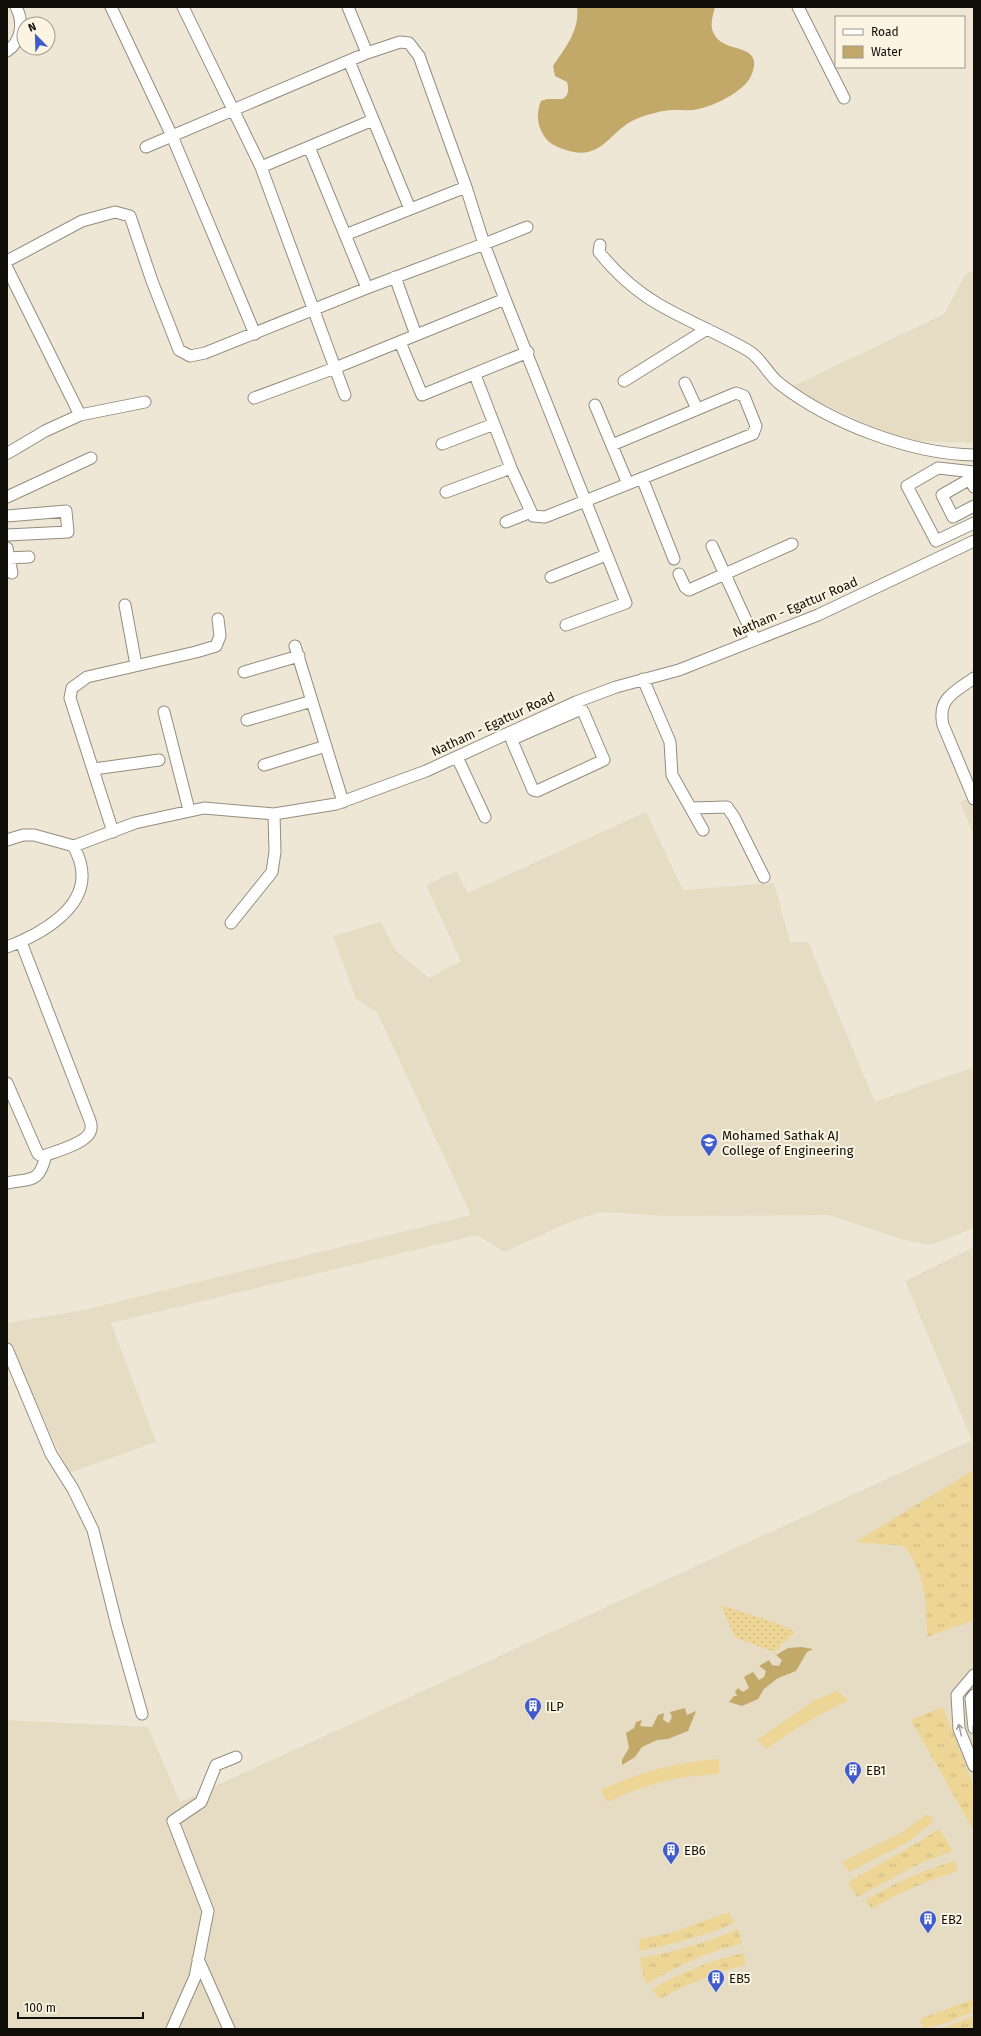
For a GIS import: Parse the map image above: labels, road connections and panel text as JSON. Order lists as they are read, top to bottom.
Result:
{
  "streets": {
    "street": ["Natham - Egattur Road"]
  },
  "places": {
    "school or university": ["Mohamed Sathak AJ College of Engineering"],
    "building": [
      "ILP",
      "EB1",
      "EB6",
      "EB2",
      "EB5"
    ]
  },
  "legend": ["Road", "Water"],
  "scale_bar": "100 m",
  "north": "top left"
}
